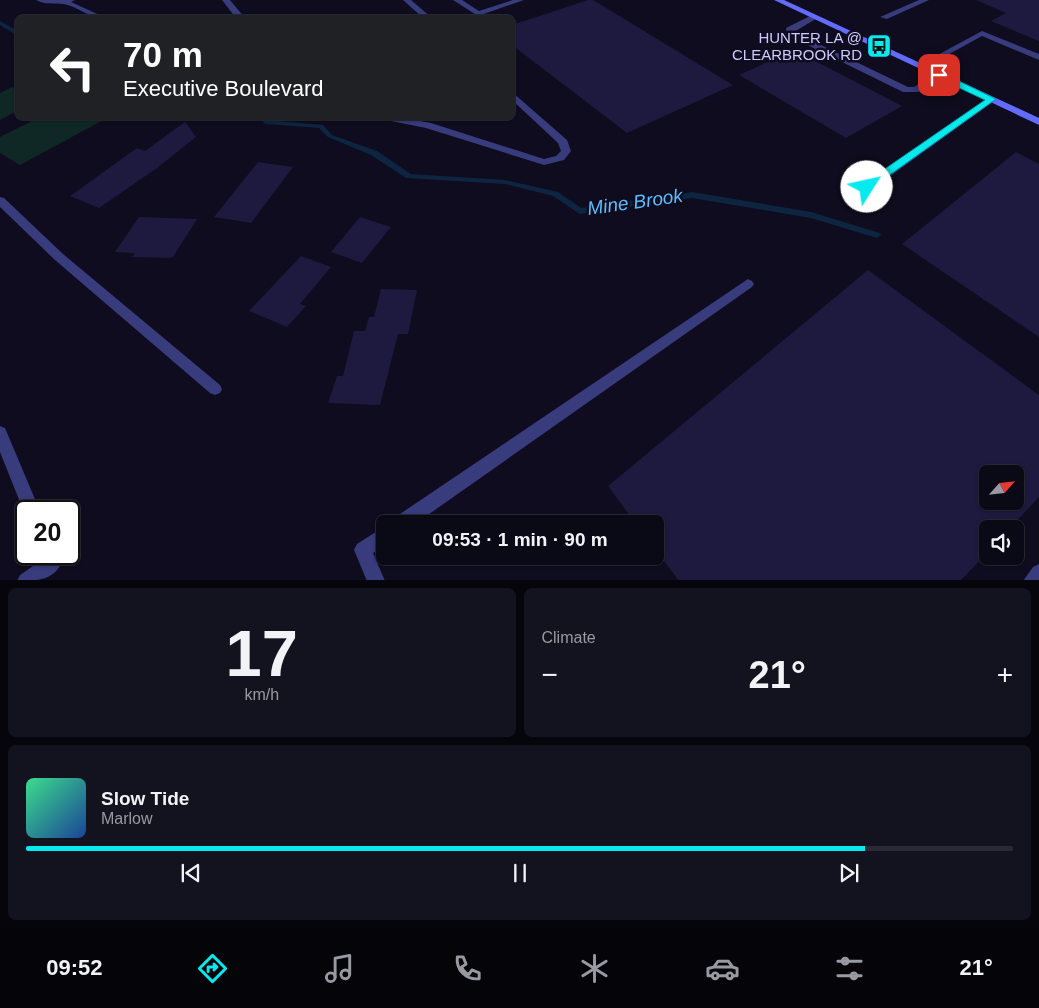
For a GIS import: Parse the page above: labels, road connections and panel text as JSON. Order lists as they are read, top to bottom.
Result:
{
  "water": ["Mine Brook"],
  "places": {
    "bus stop": ["HUNTER LA @ CLEARBROOK RD"]
  },
  "north": "top right",
  "page": {
    "turn": ["70 m", "Executive Boulevard"],
    "limit": "20",
    "trip": "09:53 · 1 min · 90 m",
    "tile": [
      ["17", "km/h"],
      "Climate"
    ],
    "heat": ["−", "21°", "+"],
    "song": ["Slow Tide", "Marlow"],
    "tabs": ["09:52", "21°"]
  }
}
